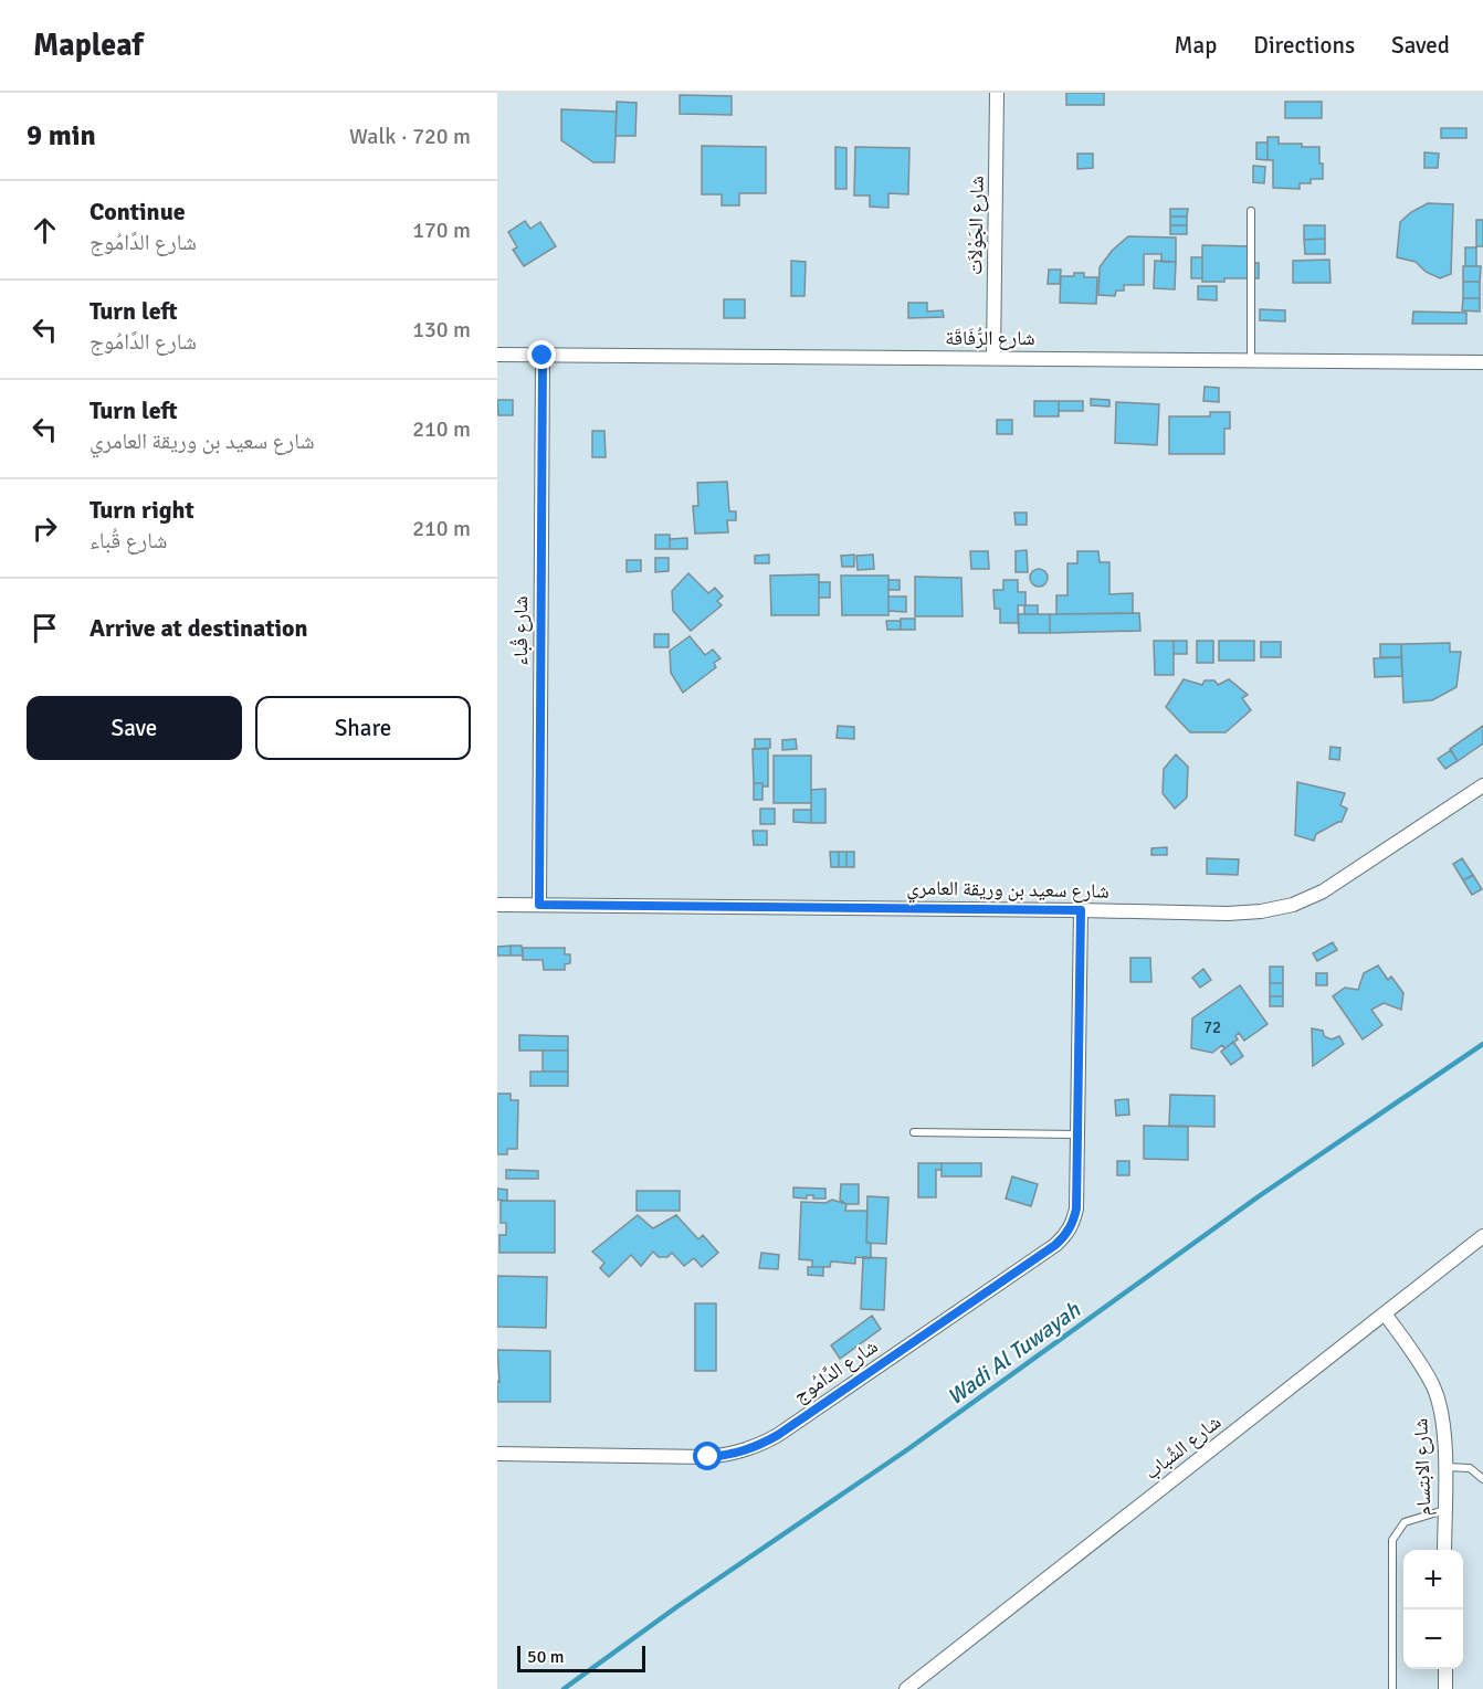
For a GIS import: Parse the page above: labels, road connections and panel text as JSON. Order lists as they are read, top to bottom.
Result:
{
  "streets": {
    "street": [
      "شارع الجَوْلاَت",
      "شارع الرُّفَاقَة",
      "شارع قُباء",
      "شارع سعيد بن وريقة العامري",
      "شارع الدَّامُوج",
      "شارع الشَّباب",
      "شارع الابتسام"
    ]
  },
  "crossings": [
    ["شارع الجَوْلاَت", "شارع الرُّفَاقَة"],
    ["شارع الرُّفَاقَة", "شارع قُباء"],
    ["شارع قُباء", "شارع سعيد بن وريقة العامري"],
    ["شارع سعيد بن وريقة العامري", "شارع الدَّامُوج"],
    ["شارع الشَّباب", "شارع الابتسام"]
  ],
  "water": ["Wadi Al Tuwayah"],
  "house_numbers": ["72"],
  "scale_bar": "50 m",
  "page": {
    "header": "Mapleaf",
    "nav": ["Map", "Directions", "Saved"],
    "heading": ["9 min", "Walk · 720 m"],
    "list": [
      ["Continue", "شارع الدَّامُوج", "170 m"],
      ["Turn left", "شارع الدَّامُوج", "130 m"],
      ["Turn left", "شارع سعيد بن وريقة العامري", "210 m"],
      ["Turn right", "شارع قُباء", "210 m"],
      "Arrive at destination"
    ],
    "buttons": ["Save", "Share"],
    "map_buttons": ["+", "−"],
    "scale": "50 m"
  }
}
